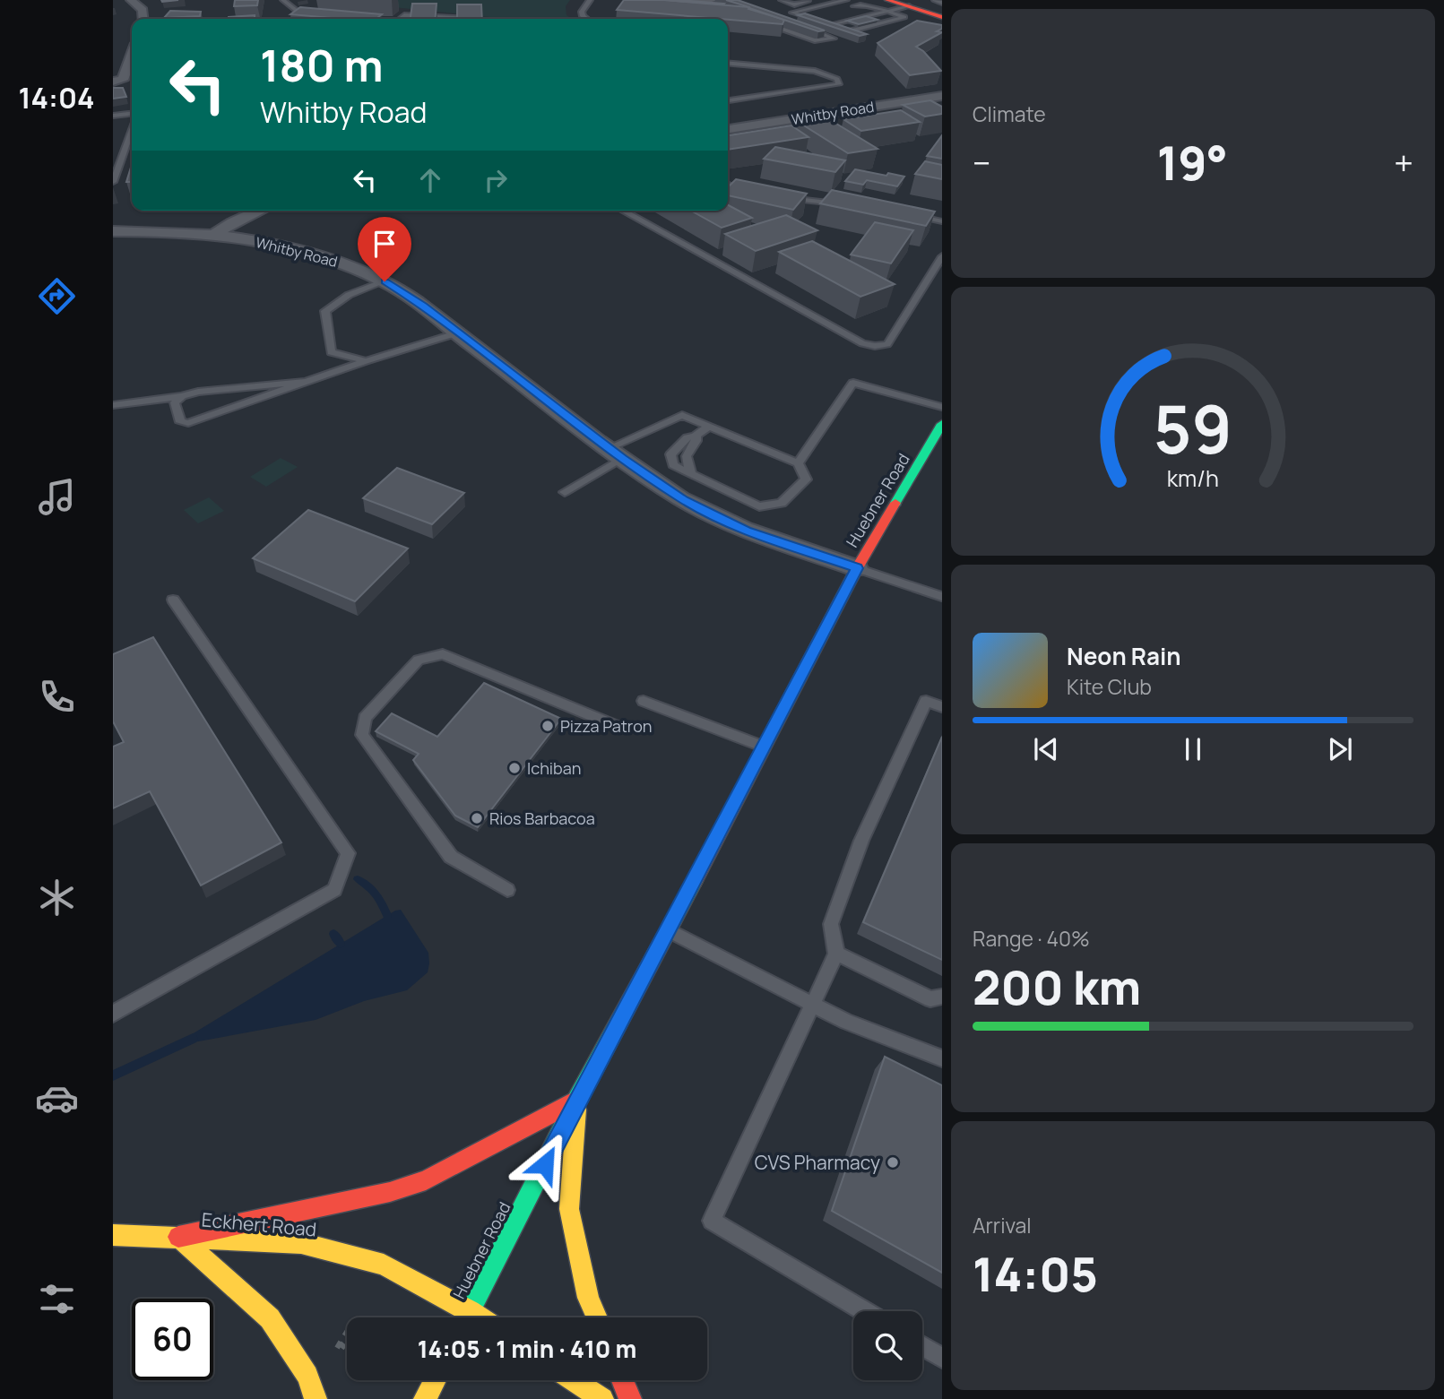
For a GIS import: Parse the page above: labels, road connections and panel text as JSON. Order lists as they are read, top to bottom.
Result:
{
  "streets": {
    "main road": ["Huebner Road", "Eckhert Road"],
    "street": ["Whitby Road"]
  },
  "crossings": [
    ["Whitby Road", "Huebner Road"],
    ["Huebner Road", "Eckhert Road"]
  ],
  "places": [
    "Pizza Patron",
    "Ichiban",
    "Rios Barbacoa",
    "CVS Pharmacy"
  ],
  "page": {
    "tabs": "14:04",
    "tile": [
      "Climate",
      ["Range · 40%", "200 km"],
      ["Arrival", "14:05"]
    ],
    "turn": ["180 m", "Whitby Road"],
    "heat": ["−", "19°", "+"],
    "song": ["Neon Rain", "Kite Club"],
    "limit": "60",
    "trip": "14:05 · 1 min · 410 m",
    "gauge": ["59", "km/h"]
  }
}
